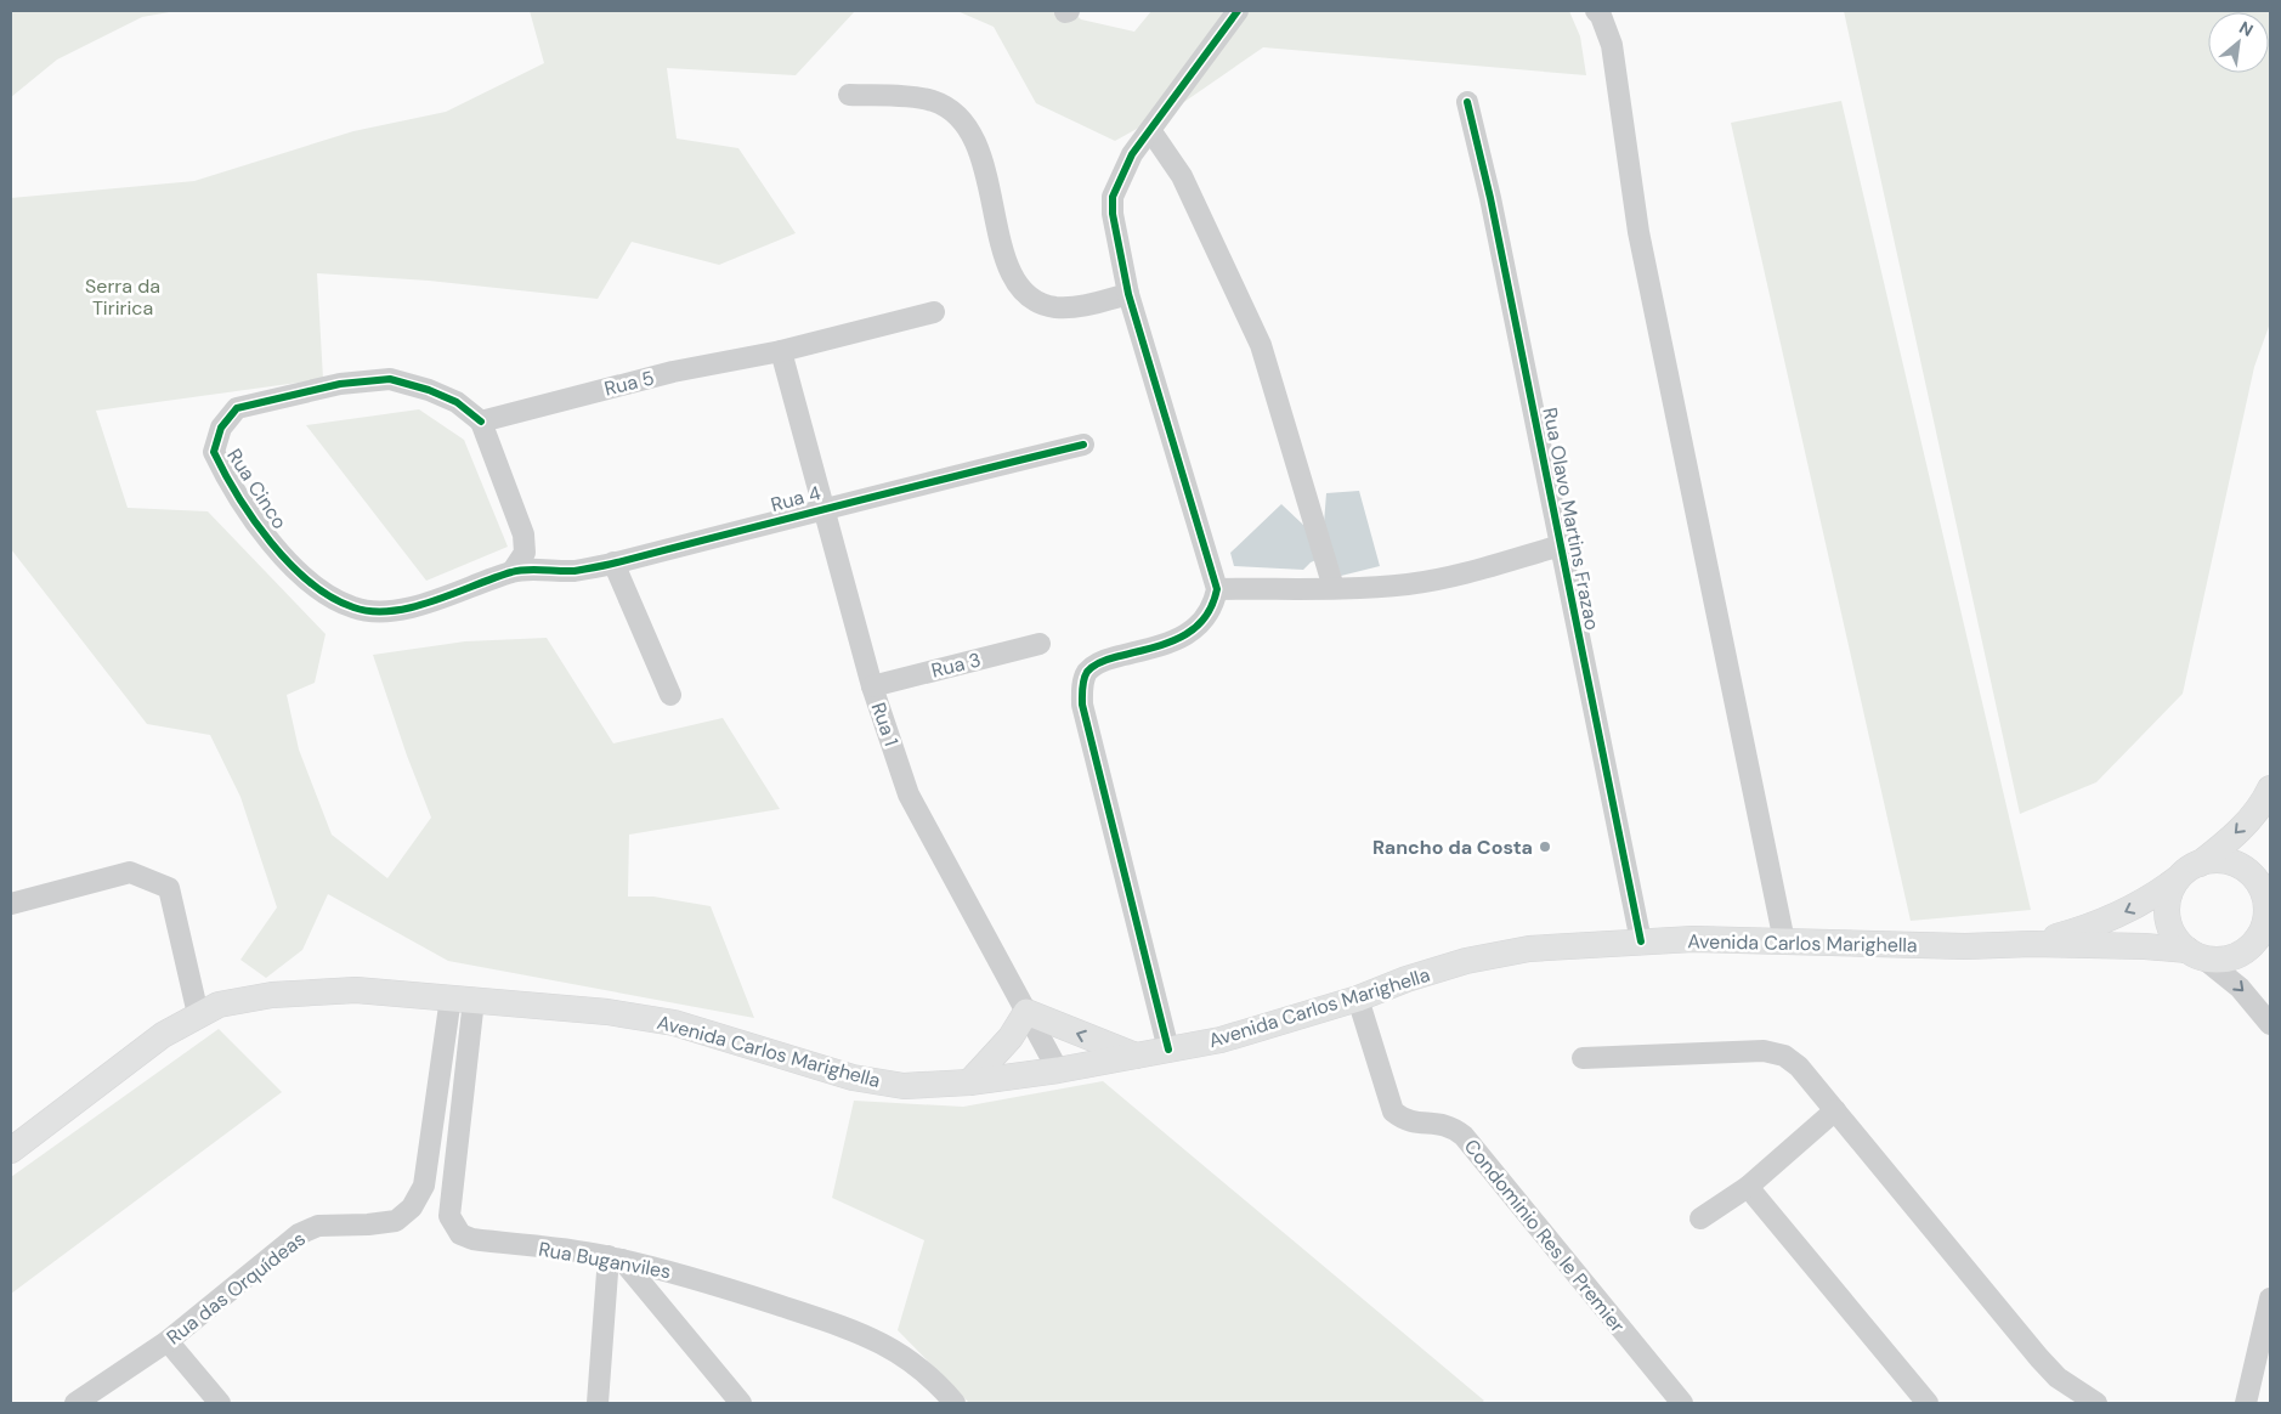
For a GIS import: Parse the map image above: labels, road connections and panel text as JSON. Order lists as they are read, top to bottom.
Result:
{
  "streets": {
    "main road": ["Avenida Carlos Marighella"],
    "street": [
      "Rua 5",
      "Rua Cinco",
      "Rua 4",
      "Rua Olavo Martins Frazao",
      "Rua 3",
      "Rua 1",
      "Condominio Res le Premier",
      "Rua Buganviles",
      "Rua das Orquídeas"
    ]
  },
  "crossings": [
    ["Rua 5", "Rua Cinco"],
    ["Rua 5", "Rua 1"],
    ["Rua Cinco", "Rua 4"],
    ["Rua 4", "Rua 1"],
    ["Rua Olavo Martins Frazao", "Avenida Carlos Marighella"],
    ["Rua 3", "Rua 1"],
    ["Rua 1", "Avenida Carlos Marighella"],
    ["Avenida Carlos Marighella", "Condominio Res le Premier"],
    ["Avenida Carlos Marighella", "Rua Buganviles"],
    ["Avenida Carlos Marighella", "Rua das Orquídeas"],
    ["Rua Buganviles", "Rua das Orquídeas"]
  ],
  "parks": ["Serra da Tiririca"],
  "places": ["Rancho da Costa"],
  "north": "top right"
}
